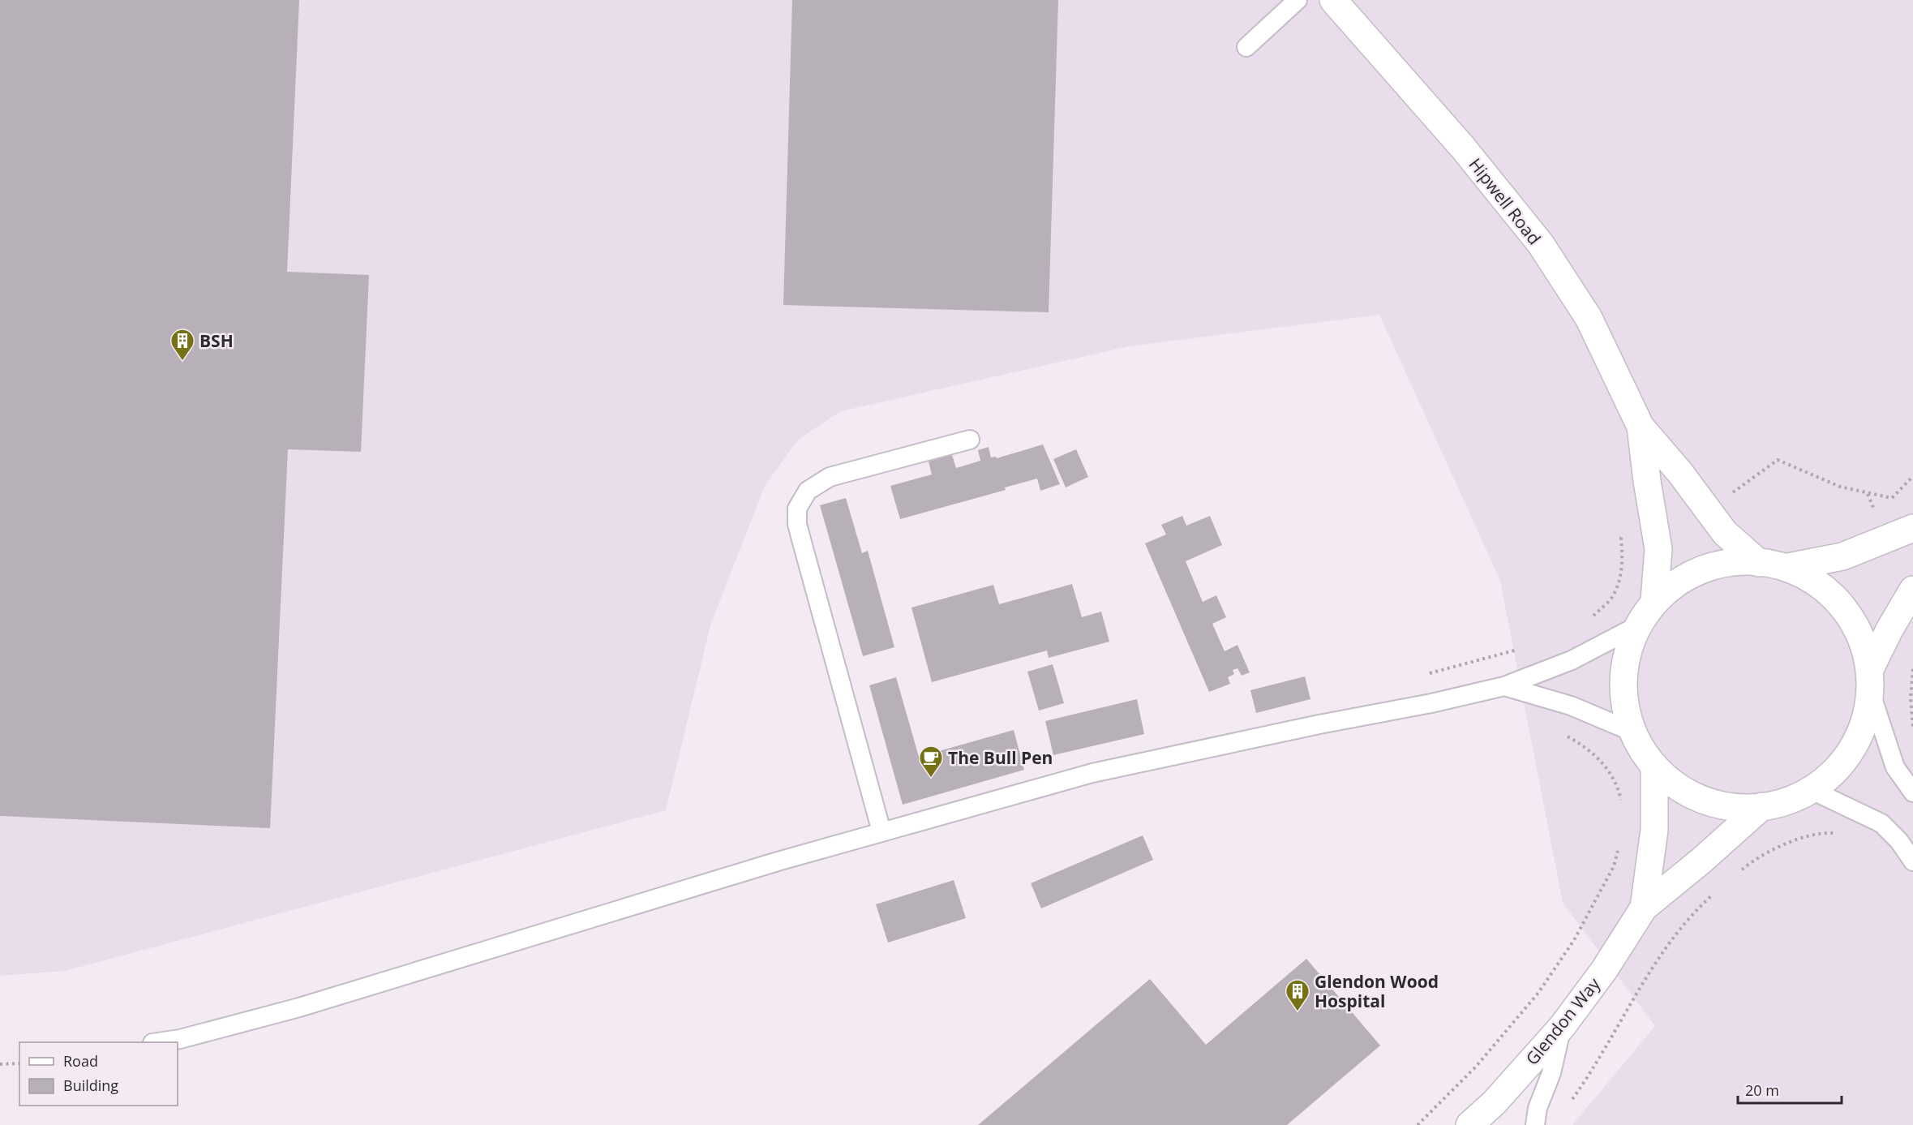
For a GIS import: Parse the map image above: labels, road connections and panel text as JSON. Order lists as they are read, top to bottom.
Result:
{
  "streets": {
    "street": ["Hipwell Road", "Glendon Way"]
  },
  "places": {
    "building": ["BSH", "Glendon Wood Hospital"],
    "cafe": ["The Bull Pen"]
  },
  "legend": ["Road", "Building"],
  "scale_bar": "20 m"
}
